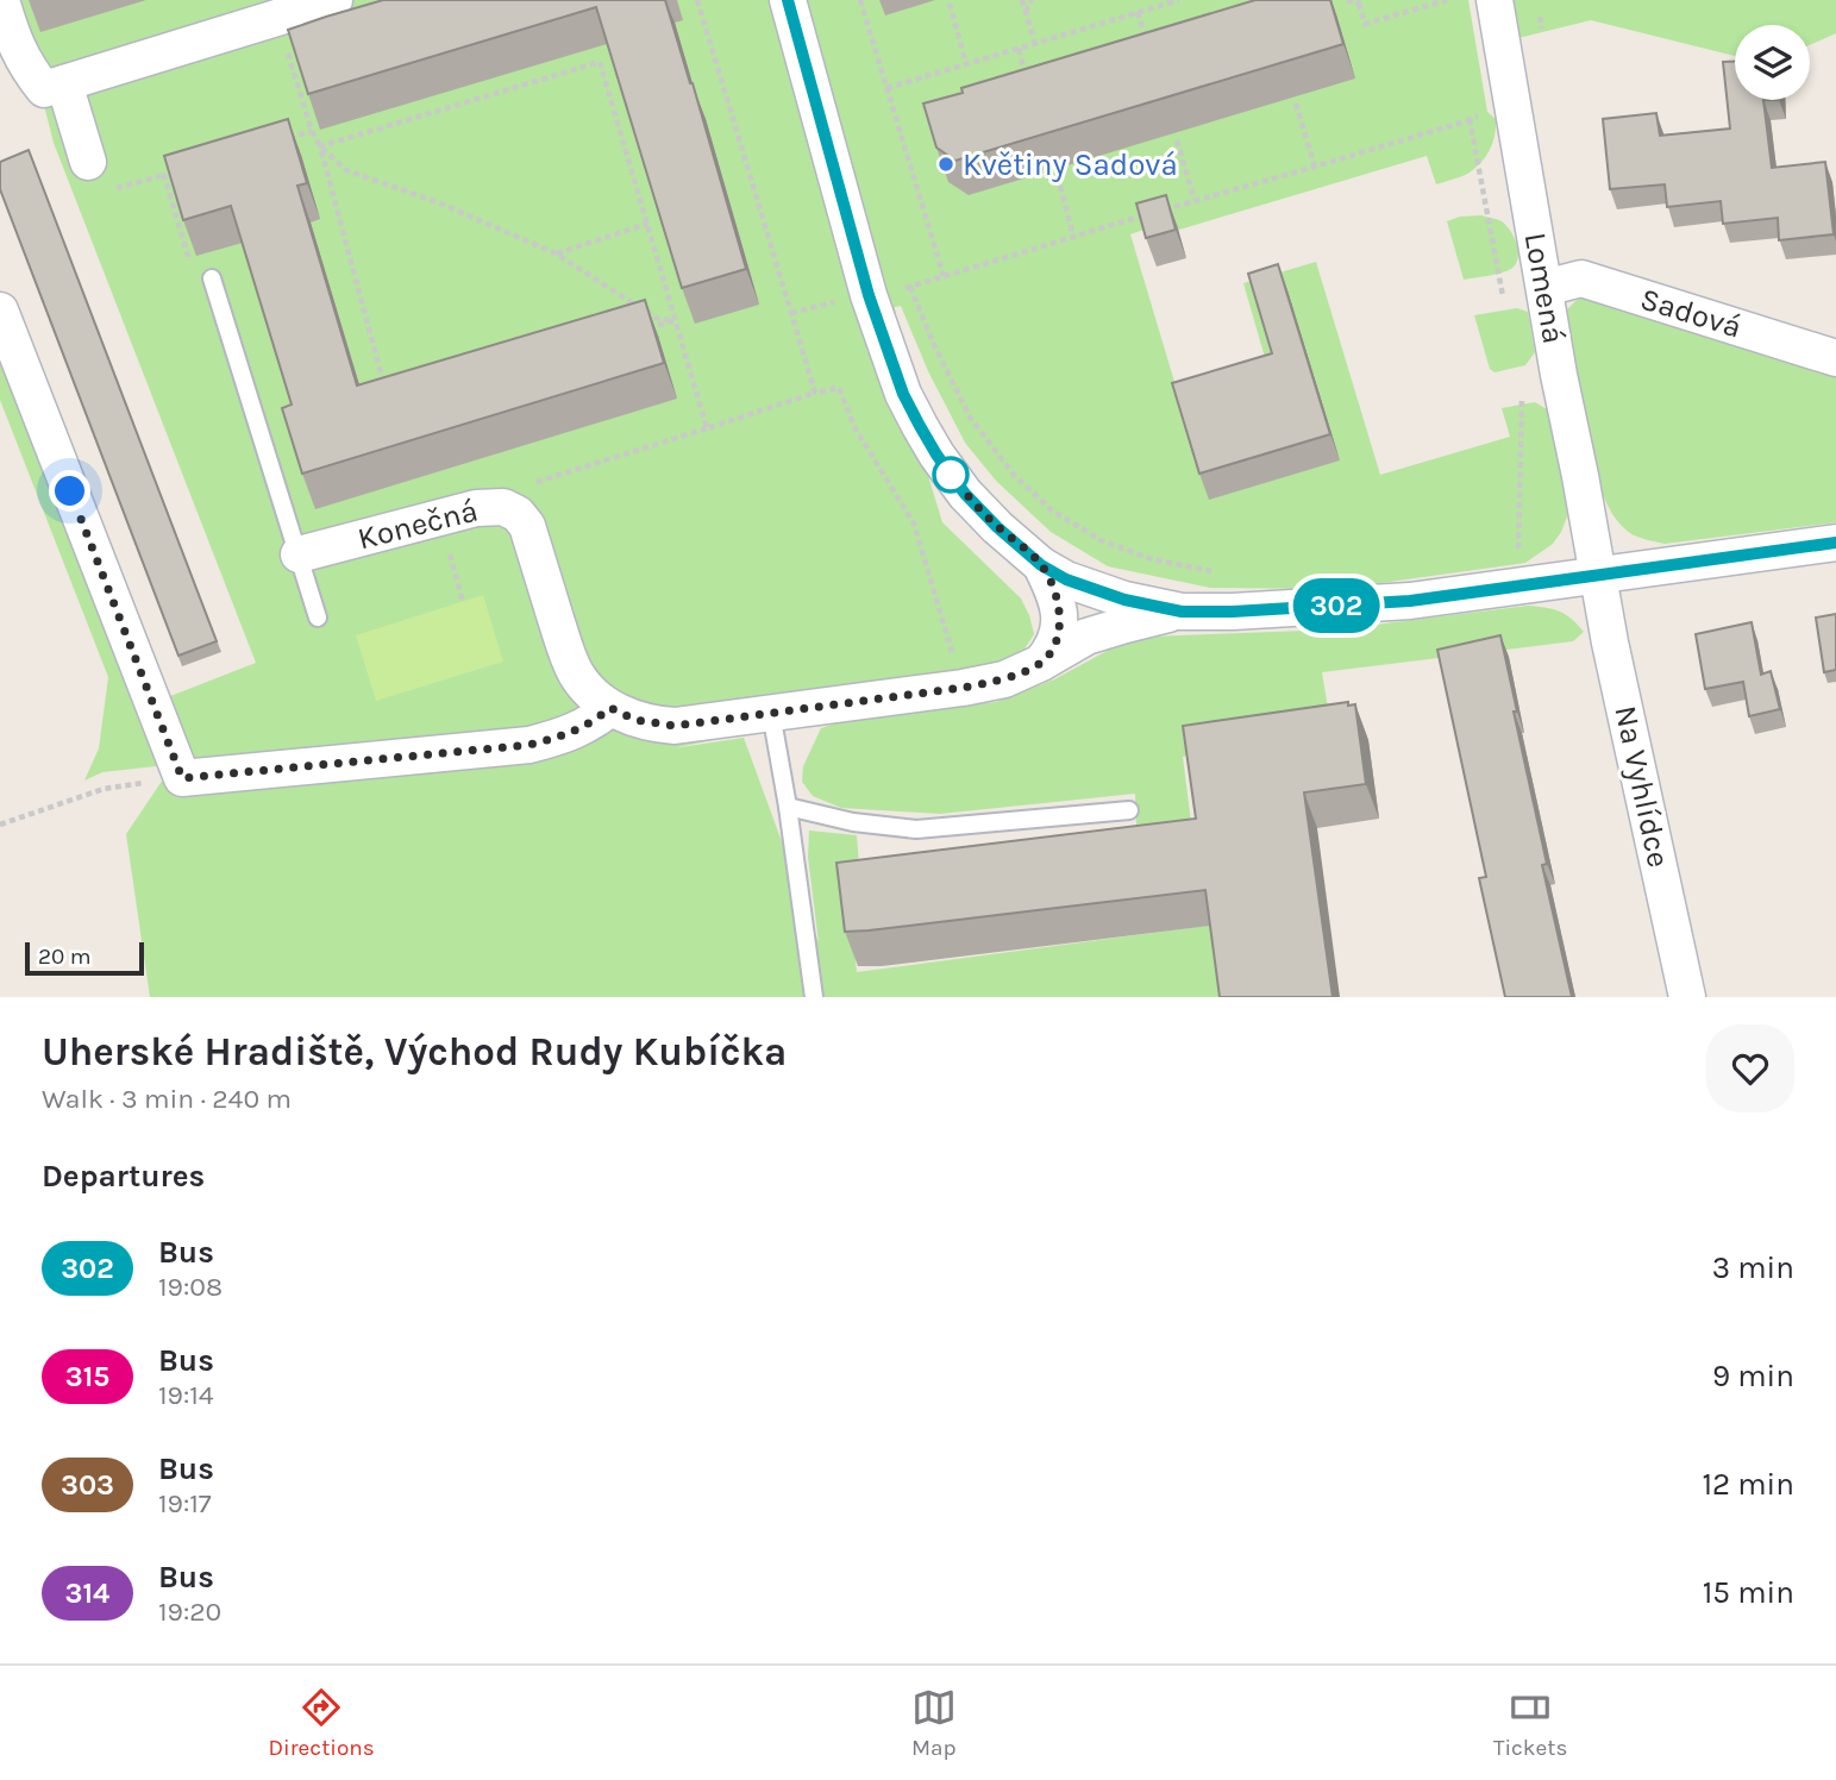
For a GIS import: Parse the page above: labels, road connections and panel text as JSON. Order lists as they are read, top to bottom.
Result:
{
  "streets": {
    "street": [
      "Lomená",
      "Sadová",
      "Konečná",
      "Na Vyhlídce"
    ]
  },
  "crossings": [
    ["Lomená", "Sadová"],
    ["Lomená", "Na Vyhlídce"]
  ],
  "places": ["Květiny Sadová"],
  "lines": ["bus line 302"],
  "scale_bar": "20 m",
  "page": {
    "on_map": "302",
    "scale": "20 m",
    "heading": [
      ["Uherské Hradiště, Východ Rudy Kubíčka", "Walk · 3 min · 240 m"],
      "Departures"
    ],
    "list": [
      {
        "mark": "302",
        "name": "Bus",
        "note": "19:08",
        "value": "3 min"
      },
      {
        "mark": "315",
        "name": "Bus",
        "note": "19:14",
        "value": "9 min"
      },
      {
        "mark": "303",
        "name": "Bus",
        "note": "19:17",
        "value": "12 min"
      },
      {
        "mark": "314",
        "name": "Bus",
        "note": "19:20",
        "value": "15 min"
      }
    ],
    "tabs": ["Directions", "Map", "Tickets"]
  }
}
